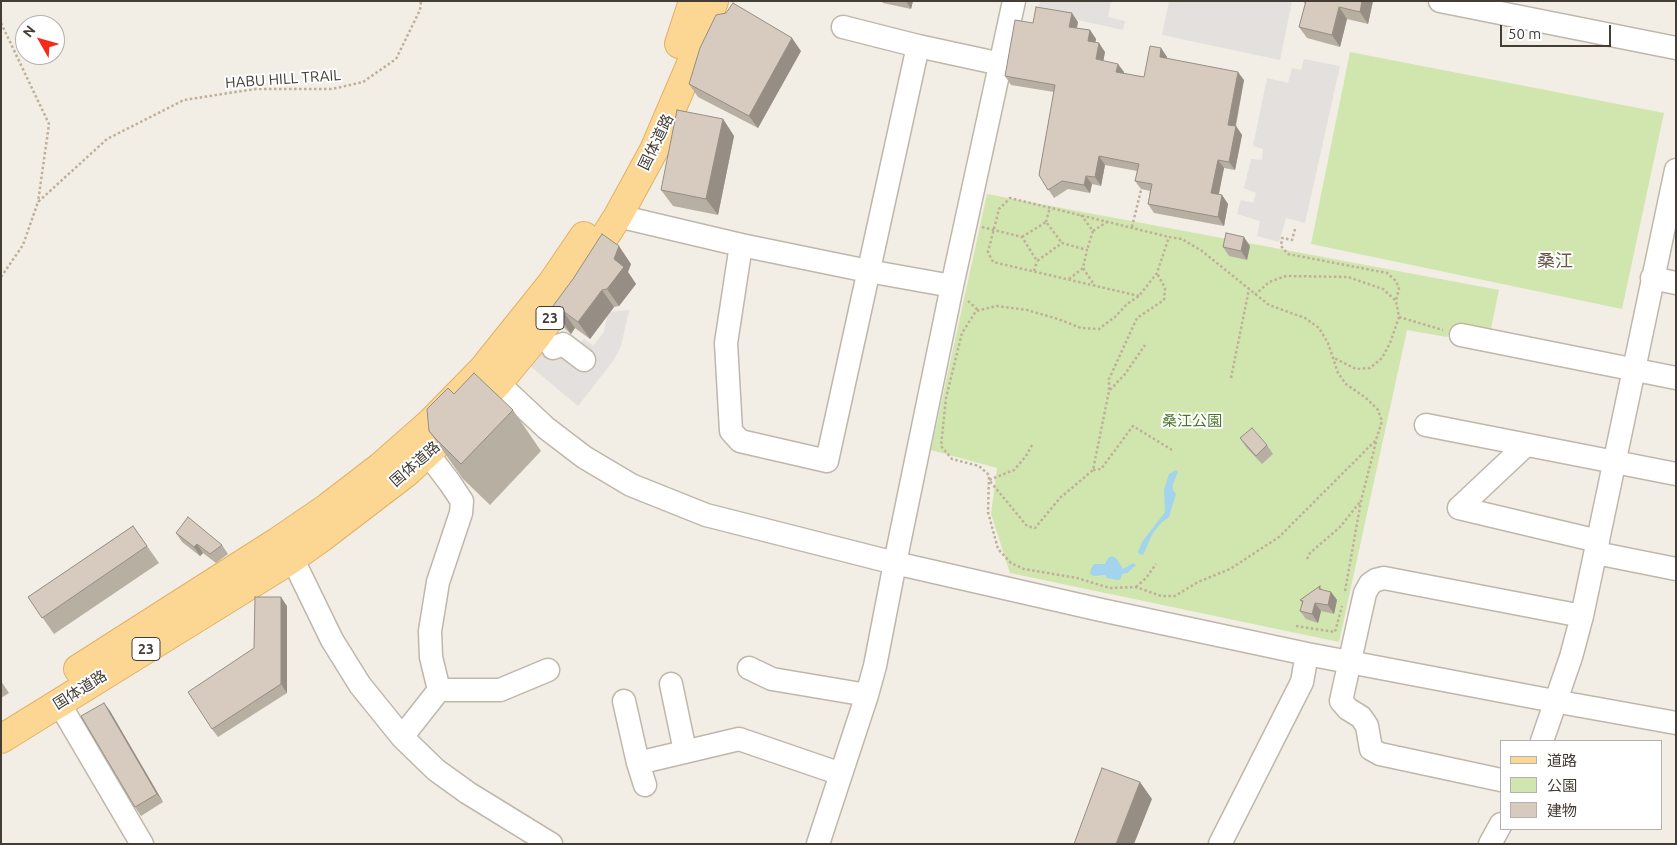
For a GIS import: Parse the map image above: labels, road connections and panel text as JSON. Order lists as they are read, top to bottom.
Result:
{
  "streets": {
    "main road": ["国体道路", "23"],
    "path": ["HABU HILL TRAIL"]
  },
  "districts": ["桑江"],
  "parks": ["桑江公園"],
  "legend": ["道路", "公園", "建物"],
  "scale_bar": "50 m",
  "north": "top left"
}
